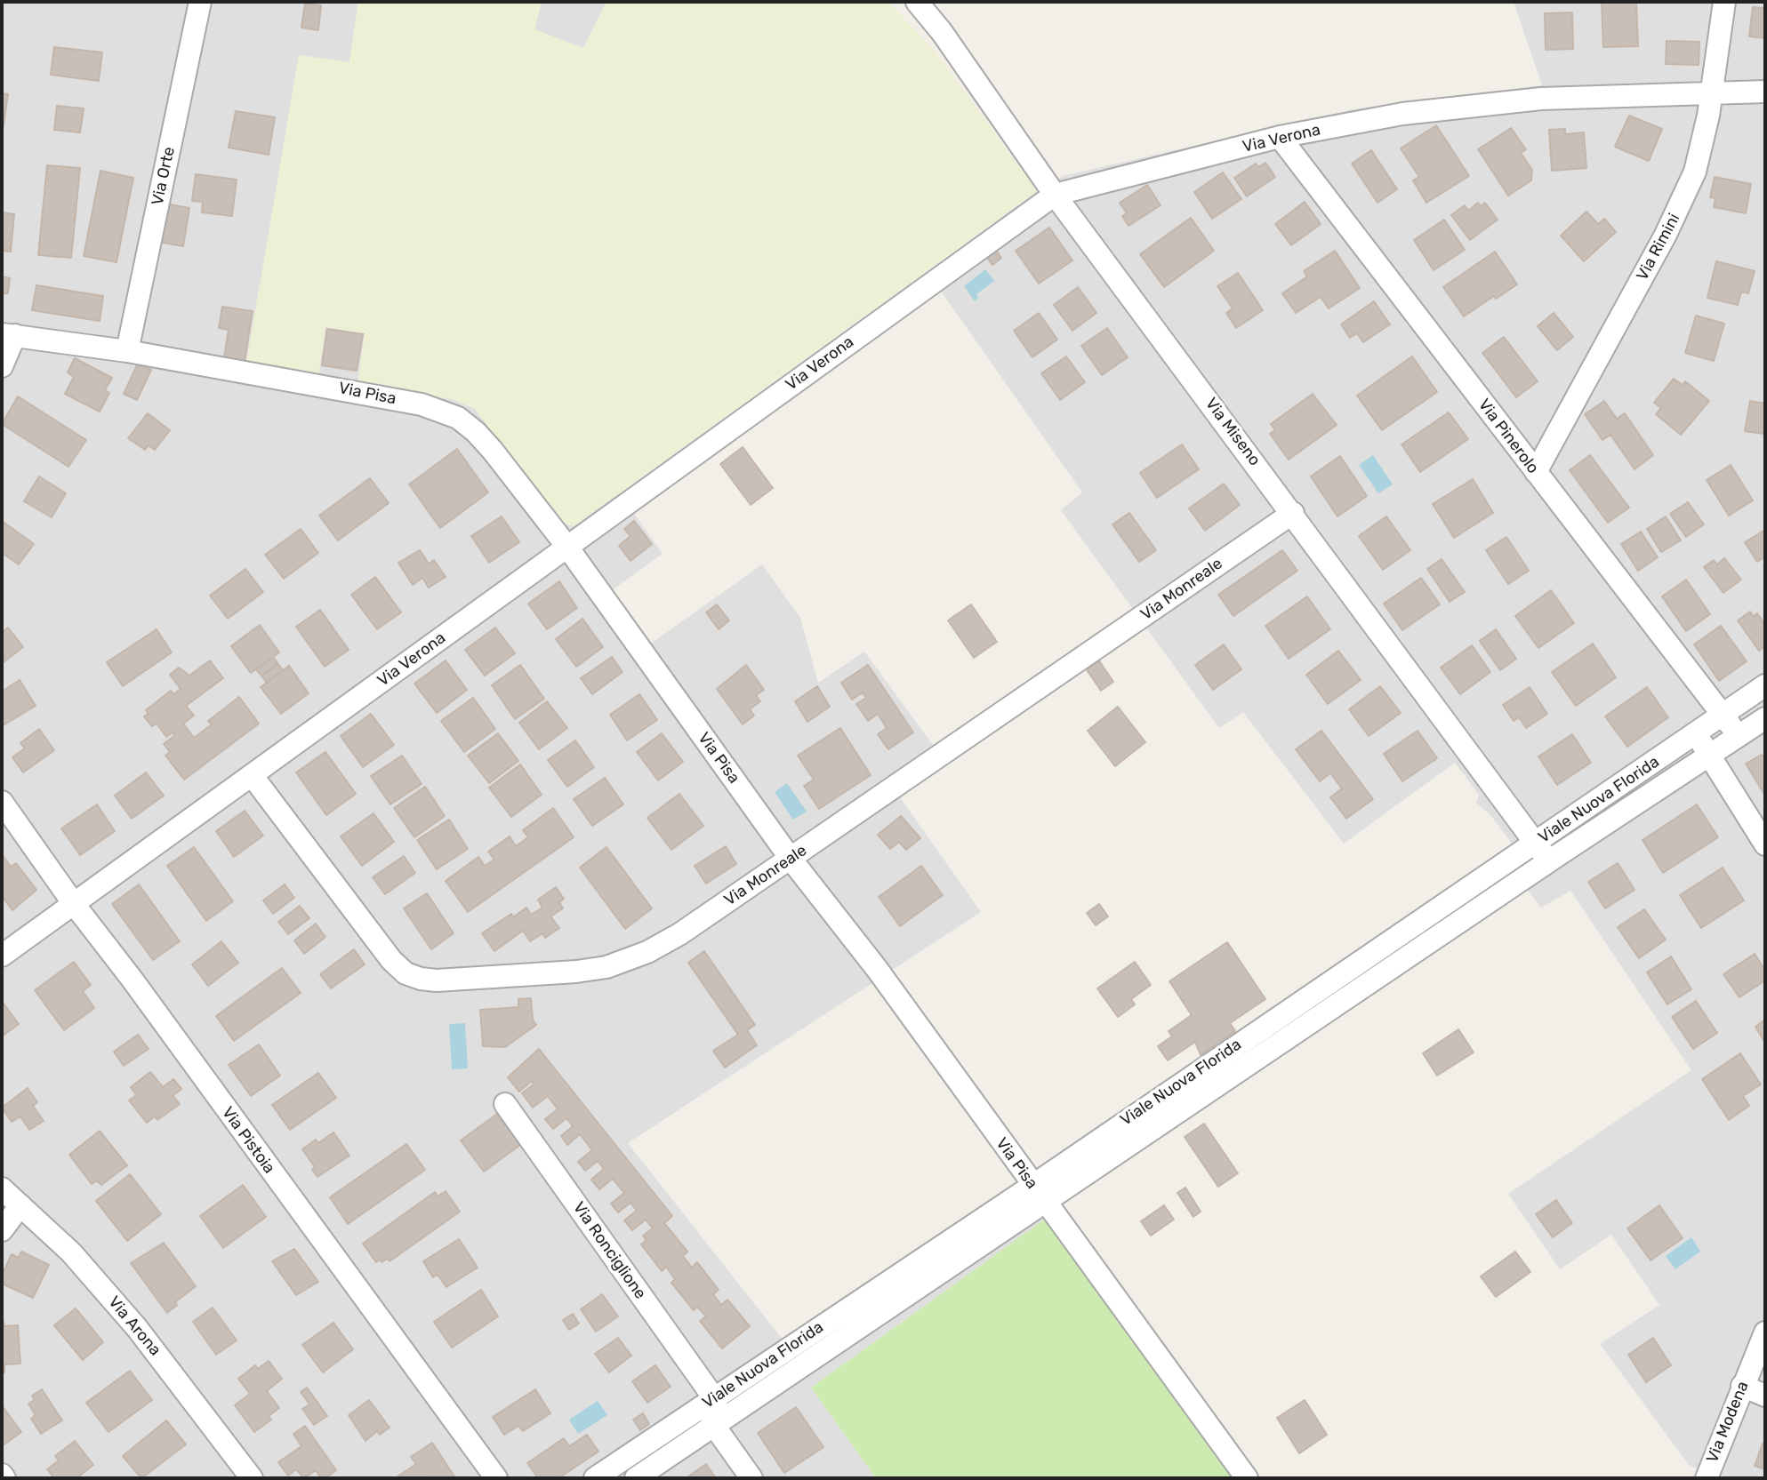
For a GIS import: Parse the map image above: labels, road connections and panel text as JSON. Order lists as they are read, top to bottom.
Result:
{
  "streets": {
    "street": [
      "Via Verona",
      "Via Orte",
      "Via Rimini",
      "Via Pisa",
      "Via Miseno",
      "Via Pinerolo",
      "Via Monreale",
      "Viale Nuova Florida",
      "Via Pistoia",
      "Via Ronciglione",
      "Via Arona",
      "Via Modena"
    ]
  },
  "crossings": [
    ["Via Verona", "Via Rimini"],
    ["Via Verona", "Via Pisa"],
    ["Via Verona", "Via Miseno"],
    ["Via Verona", "Via Pinerolo"],
    ["Via Verona", "Via Monreale"],
    ["Via Verona", "Via Pistoia"],
    ["Via Orte", "Via Pisa"],
    ["Via Rimini", "Via Pinerolo"],
    ["Via Pisa", "Via Monreale"],
    ["Via Pisa", "Viale Nuova Florida"],
    ["Via Miseno", "Via Monreale"],
    ["Via Miseno", "Viale Nuova Florida"],
    ["Via Pinerolo", "Viale Nuova Florida"],
    ["Viale Nuova Florida", "Via Ronciglione"]
  ]
}
